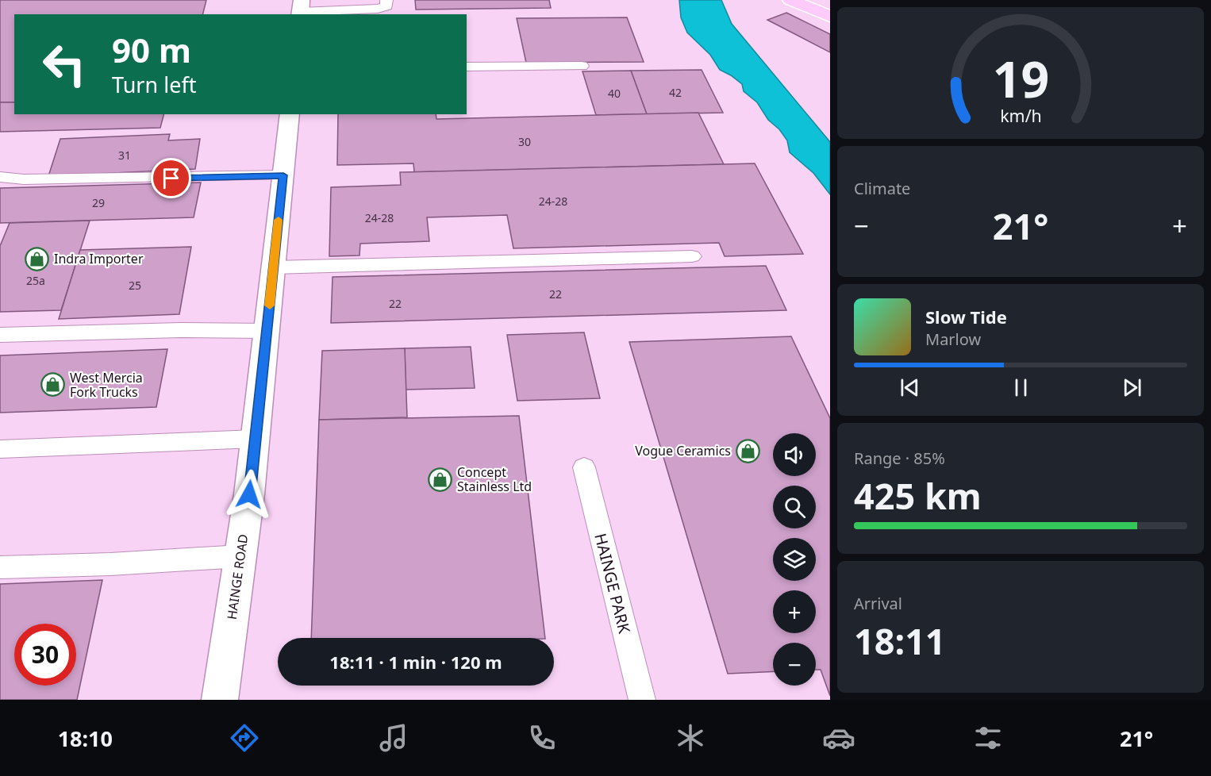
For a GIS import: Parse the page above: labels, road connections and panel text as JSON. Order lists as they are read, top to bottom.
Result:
{
  "streets": {
    "street": ["HAINGE ROAD"],
    "lane": ["HAINGE PARK"]
  },
  "places": {
    "shop": [
      "Indra Importer",
      "West Mercia Fork Trucks",
      "Vogue Ceramics",
      "Concept Stainless Ltd"
    ]
  },
  "house_numbers": [
    "42",
    "40",
    "30",
    "31",
    "24-28",
    "29",
    "24-28",
    "25a",
    "25",
    "22",
    "22"
  ],
  "page": {
    "turn": ["90 m", "Turn left"],
    "tile": [
      "Climate",
      ["Range · 85%", "425 km"],
      ["Arrival", "18:11"]
    ],
    "heat": ["−", "21°", "+"],
    "song": ["Slow Tide", "Marlow"],
    "map_buttons": ["+", "−"],
    "limit": "30",
    "trip": "18:11 · 1 min · 120 m",
    "tabs": ["18:10", "21°"],
    "gauge": ["19", "km/h"]
  }
}
